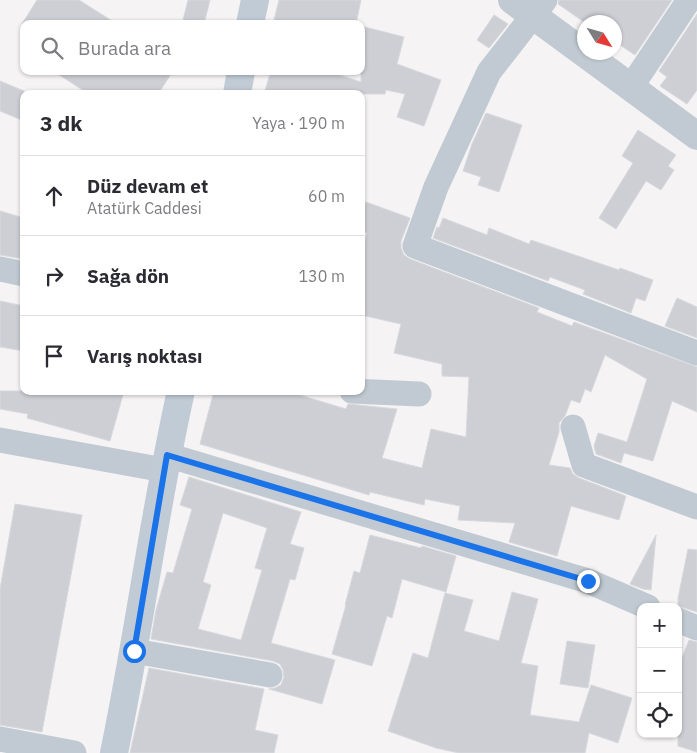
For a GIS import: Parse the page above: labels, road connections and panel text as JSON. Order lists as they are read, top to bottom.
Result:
{
  "north": "bottom right",
  "page": {
    "search": "Burada ara",
    "heading": ["3 dk", "Yaya · 190 m"],
    "list": [
      ["Düz devam et", "Atatürk Caddesi", "60 m"],
      ["Sağa dön", "130 m"],
      "Varış noktası"
    ],
    "map_buttons": ["+", "−"]
  }
}
